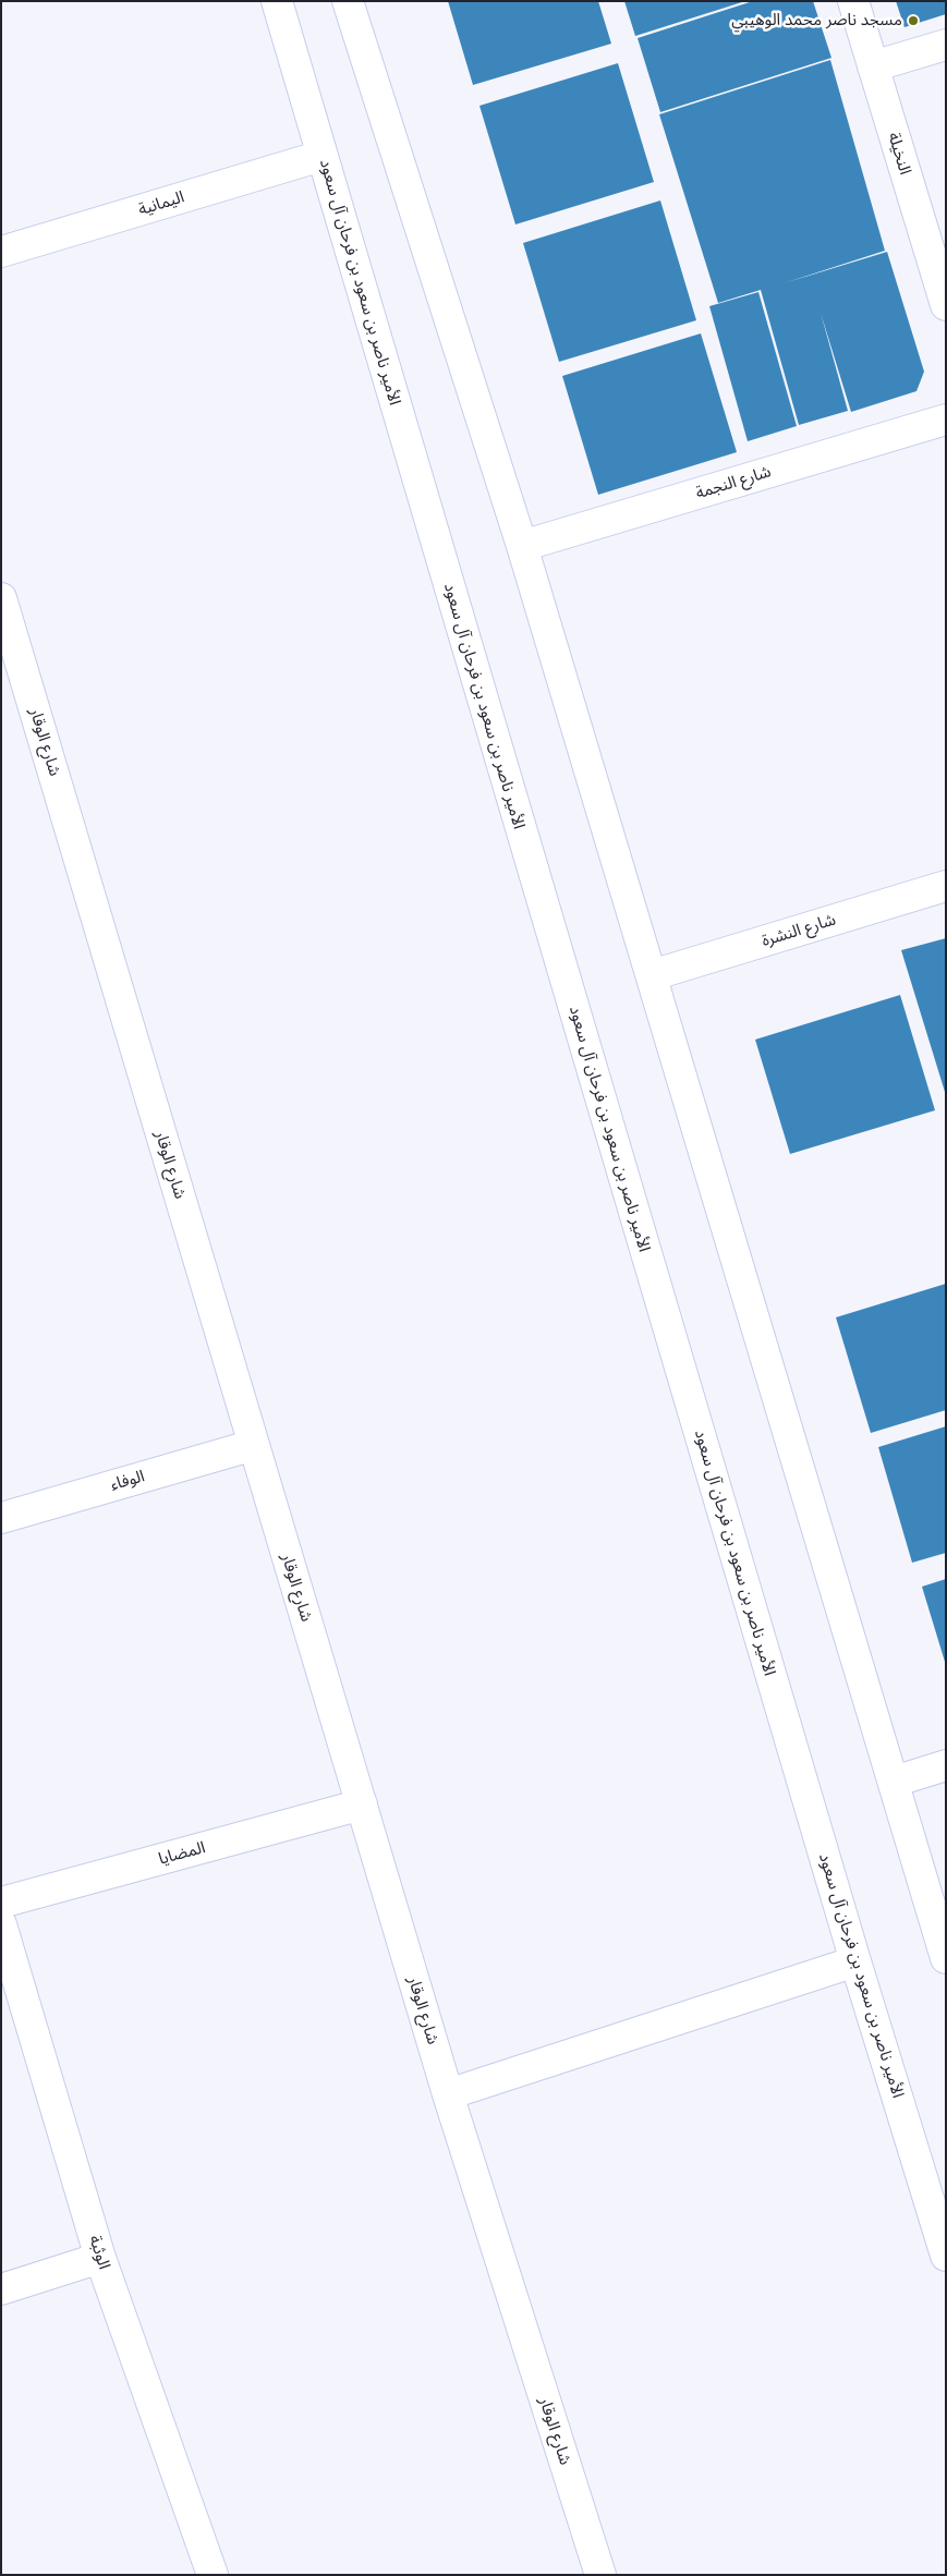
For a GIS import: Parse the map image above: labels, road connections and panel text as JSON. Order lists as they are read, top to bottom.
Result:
{
  "streets": {
    "street": [
      "النخيلة",
      "اليمانية",
      "الأمير ناصر بن سعود بن فرحان آل سعود",
      "شارع النجمة",
      "شارع الوقار",
      "شارع النشرة",
      "الوفاء",
      "المضايا",
      "الوثبة"
    ]
  },
  "crossings": [
    ["اليمانية", "الأمير ناصر بن سعود بن فرحان آل سعود"],
    ["شارع الوقار", "الوفاء"],
    ["شارع الوقار", "المضايا"]
  ],
  "places": ["مسجد ناصر محمد الوهيبي"]
}
